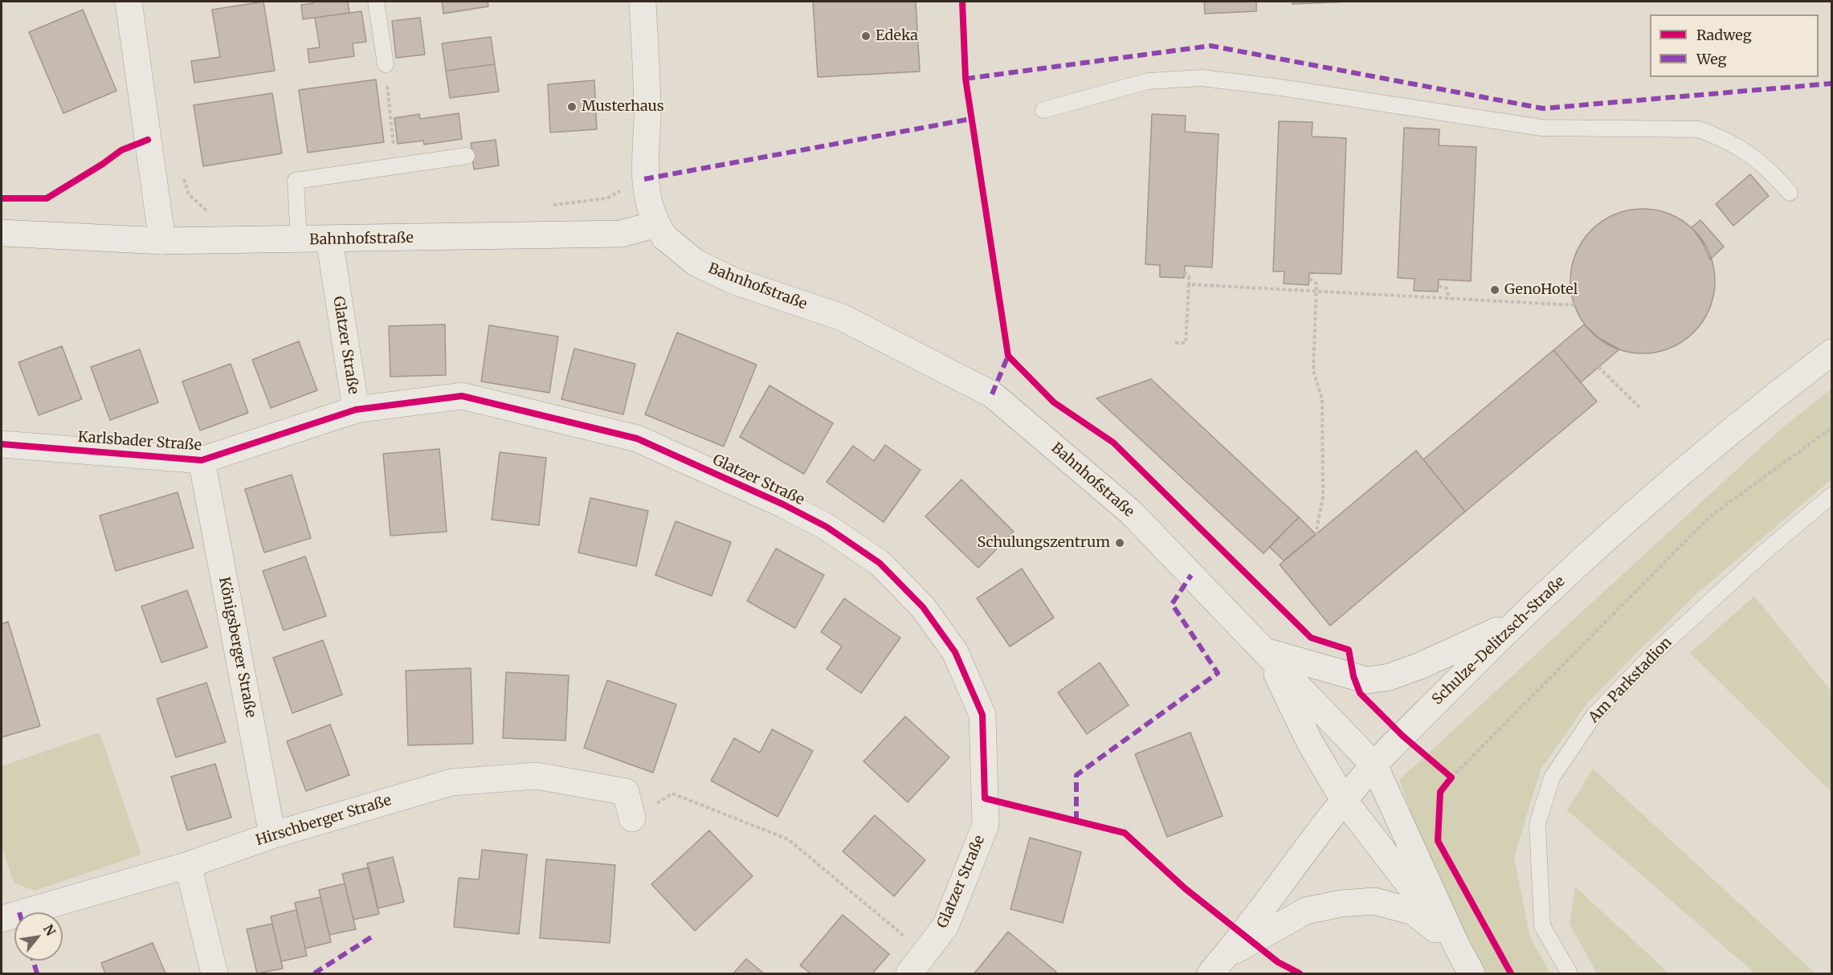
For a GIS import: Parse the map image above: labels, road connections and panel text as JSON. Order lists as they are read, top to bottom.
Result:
{
  "streets": {
    "street": [
      "Bahnhofstraße",
      "Glatzer Straße",
      "Karlsbader Straße",
      "Schulze-Delitzsch-Straße",
      "Königsberger Straße",
      "Hirschberger Straße"
    ],
    "lane": ["Am Parkstadion"]
  },
  "crossings": [
    ["Bahnhofstraße", "Glatzer Straße"],
    ["Bahnhofstraße", "Schulze-Delitzsch-Straße"],
    ["Glatzer Straße", "Karlsbader Straße"],
    ["Karlsbader Straße", "Königsberger Straße"],
    ["Königsberger Straße", "Hirschberger Straße"]
  ],
  "places": [
    "Edeka",
    "Musterhaus",
    "GenoHotel",
    "Schulungszentrum"
  ],
  "legend": ["Radweg", "Weg"],
  "north": "top right"
}
